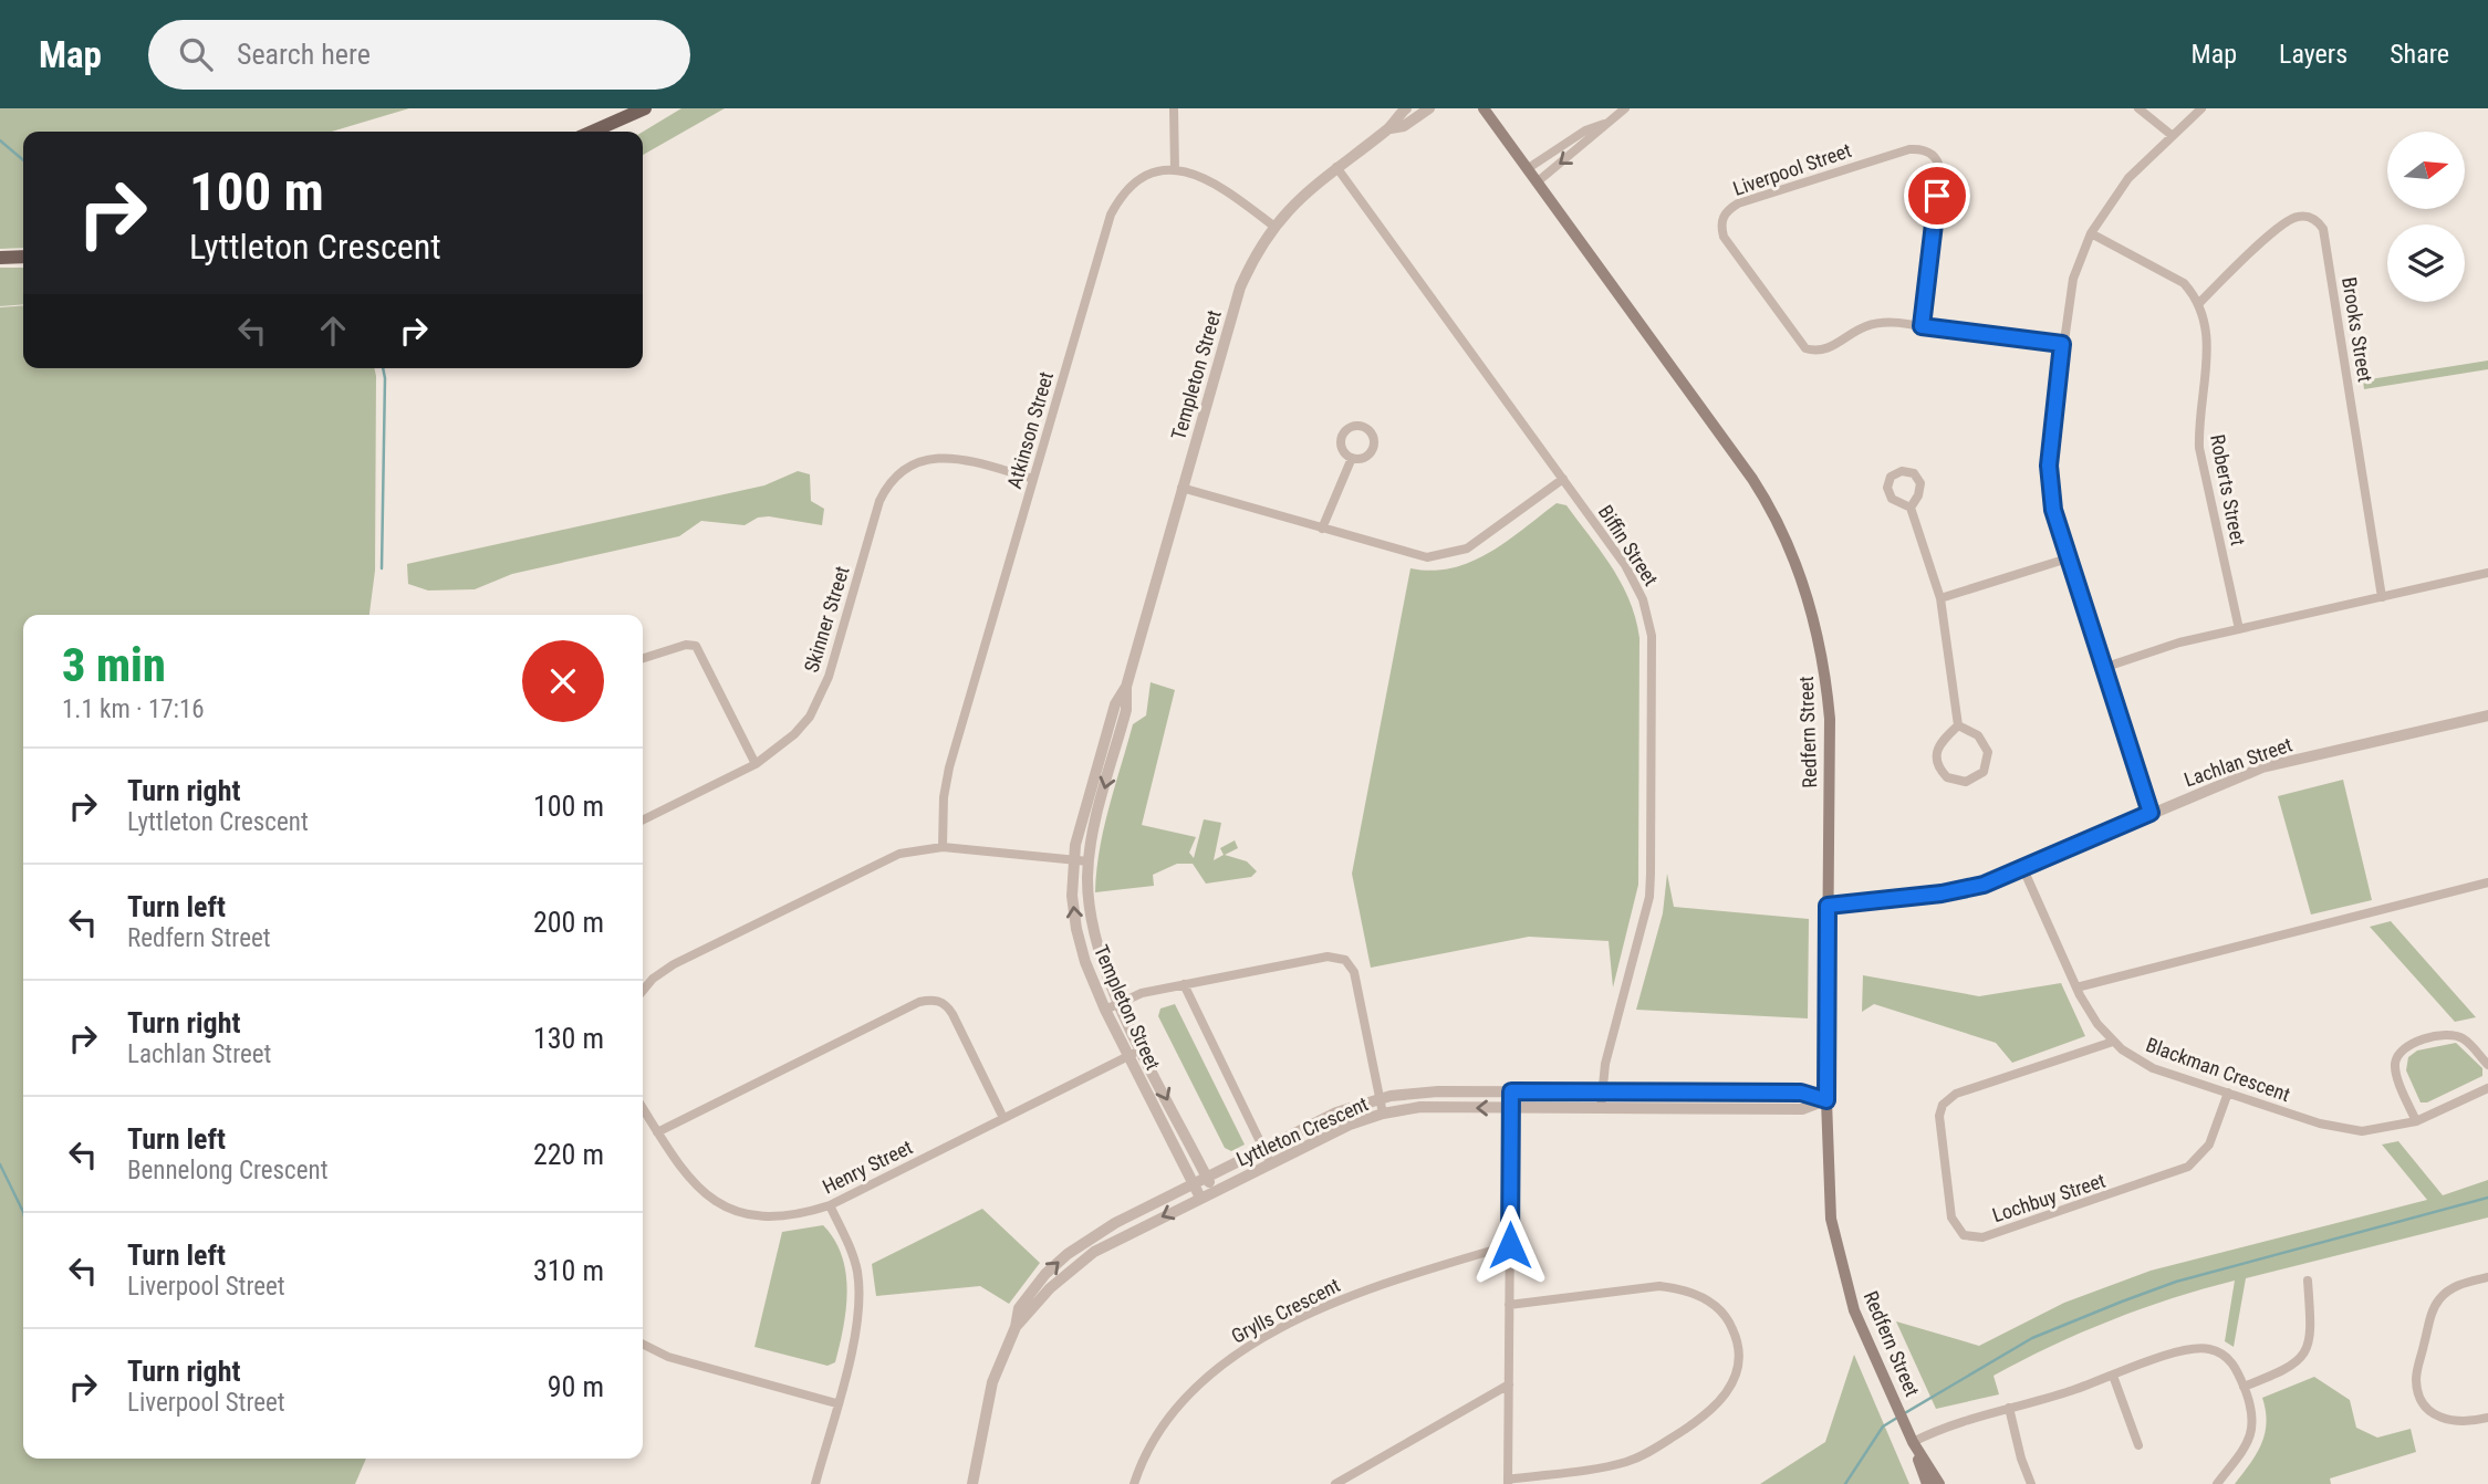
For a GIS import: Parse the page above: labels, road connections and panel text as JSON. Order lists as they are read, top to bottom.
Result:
{
  "streets": {
    "main road": ["Redfern Street"],
    "street": [
      "Liverpool Street",
      "Brooks Street",
      "Templeton Street",
      "Atkinson Street",
      "Roberts Street",
      "Biffin Street",
      "Skinner Street",
      "Lachlan Street",
      "Blackman Crescent",
      "Lyttleton Crescent",
      "Henry Street",
      "Lochbuy Street",
      "Grylls Crescent"
    ]
  },
  "crossings": [
    ["Brooks Street", "Roberts Street"],
    ["Templeton Street", "Biffin Street"],
    ["Templeton Street", "Lyttleton Crescent"],
    ["Templeton Street", "Henry Street"],
    ["Atkinson Street", "Skinner Street"],
    ["Biffin Street", "Lyttleton Crescent"],
    ["Redfern Street", "Lachlan Street"],
    ["Redfern Street", "Lyttleton Crescent"],
    ["Lachlan Street", "Blackman Crescent"],
    ["Blackman Crescent", "Lochbuy Street"]
  ],
  "north": "right",
  "page": {
    "header": "Map",
    "search": "Search here",
    "nav": ["Map", "Layers", "Share"],
    "turn": ["100 m", "Lyttleton Crescent"],
    "heading": ["3 min", "1.1 km · 17:16"],
    "list": [
      {
        "name": "Turn right",
        "note": "Lyttleton Crescent",
        "value": "100 m"
      },
      {
        "name": "Turn left",
        "note": "Redfern Street",
        "value": "200 m"
      },
      {
        "name": "Turn right",
        "note": "Lachlan Street",
        "value": "130 m"
      },
      {
        "name": "Turn left",
        "note": "Bennelong Crescent",
        "value": "220 m"
      },
      {
        "name": "Turn left",
        "note": "Liverpool Street",
        "value": "310 m"
      },
      {
        "name": "Turn right",
        "note": "Liverpool Street",
        "value": "90 m"
      }
    ]
  }
}
